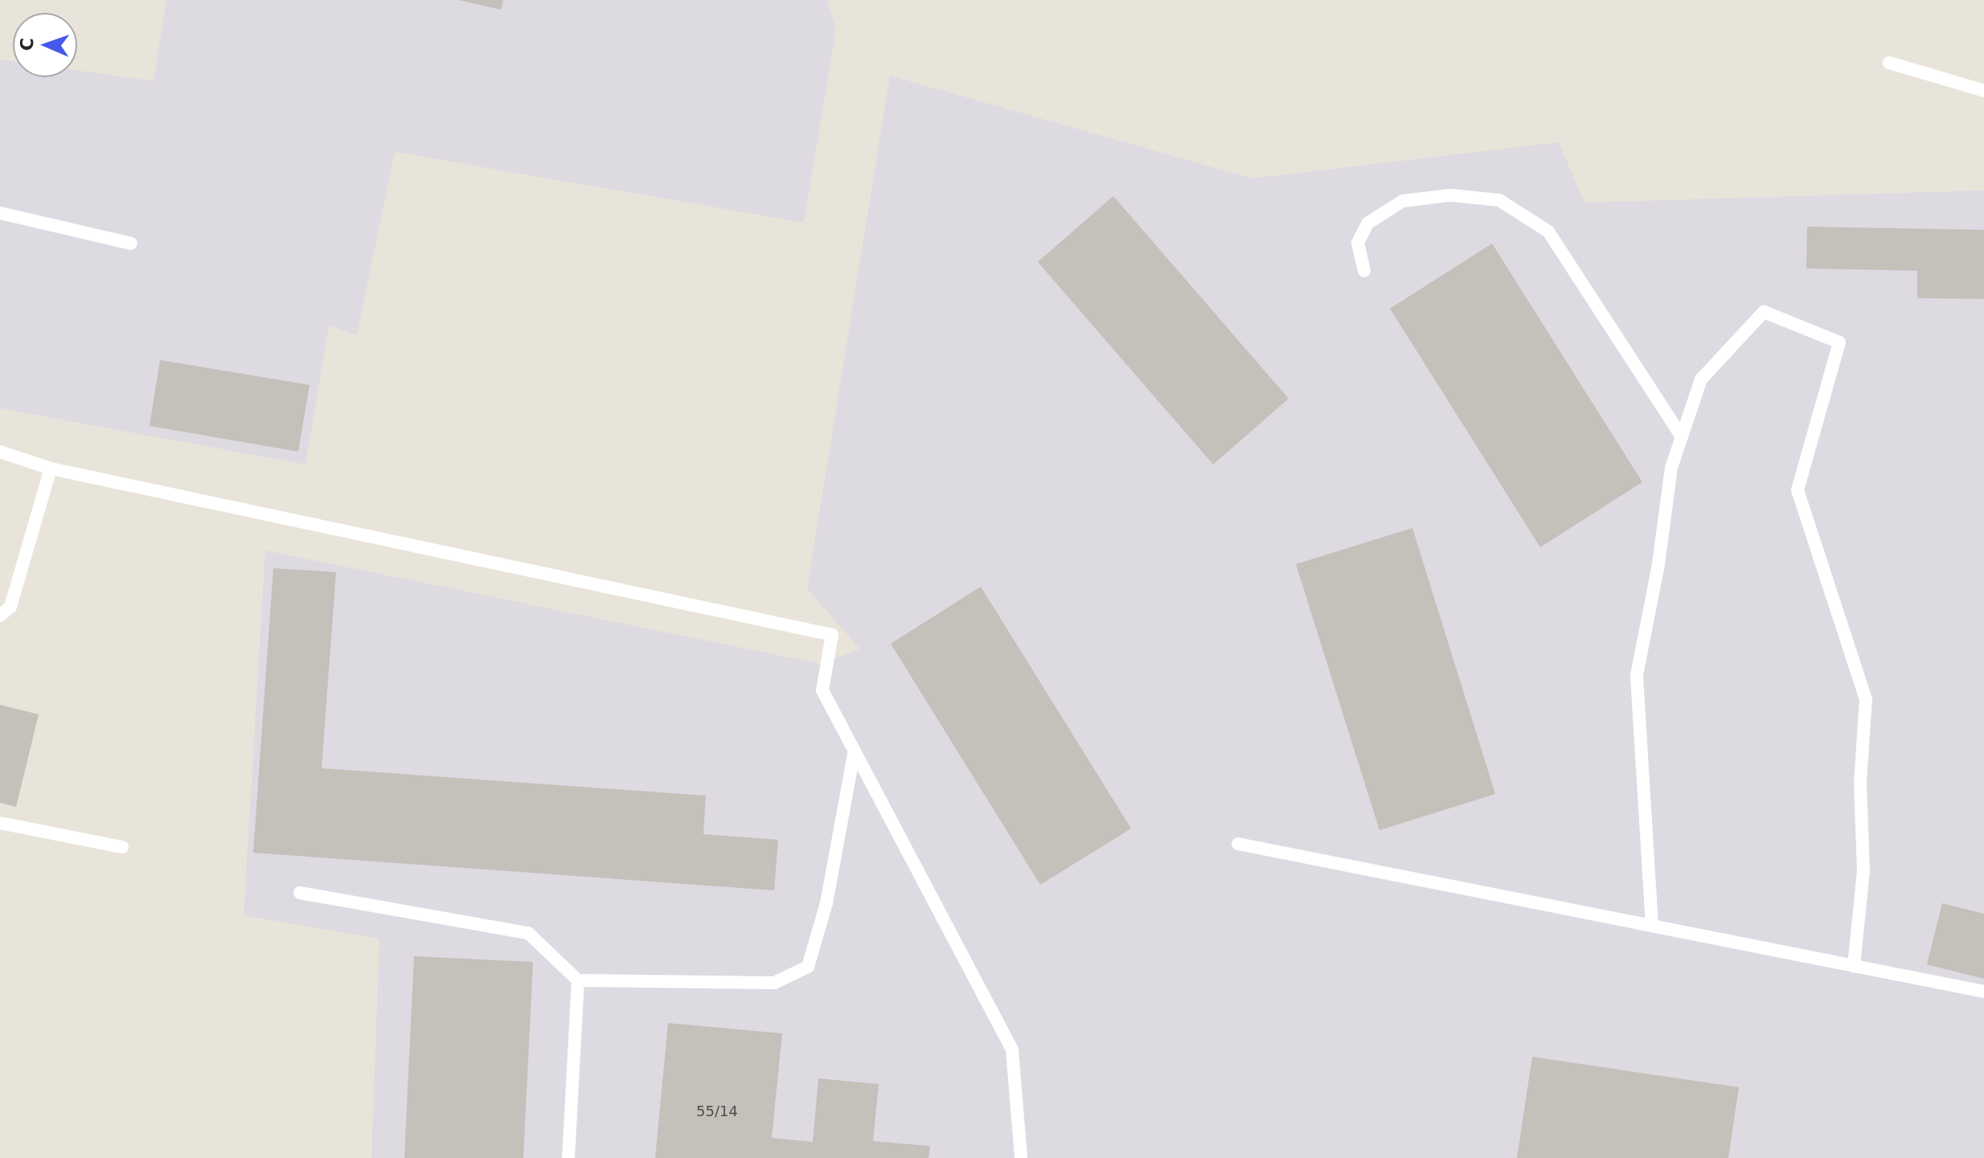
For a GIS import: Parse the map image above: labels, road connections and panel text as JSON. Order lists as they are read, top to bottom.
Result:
{
  "house_numbers": ["55/14"],
  "north": "left"
}
